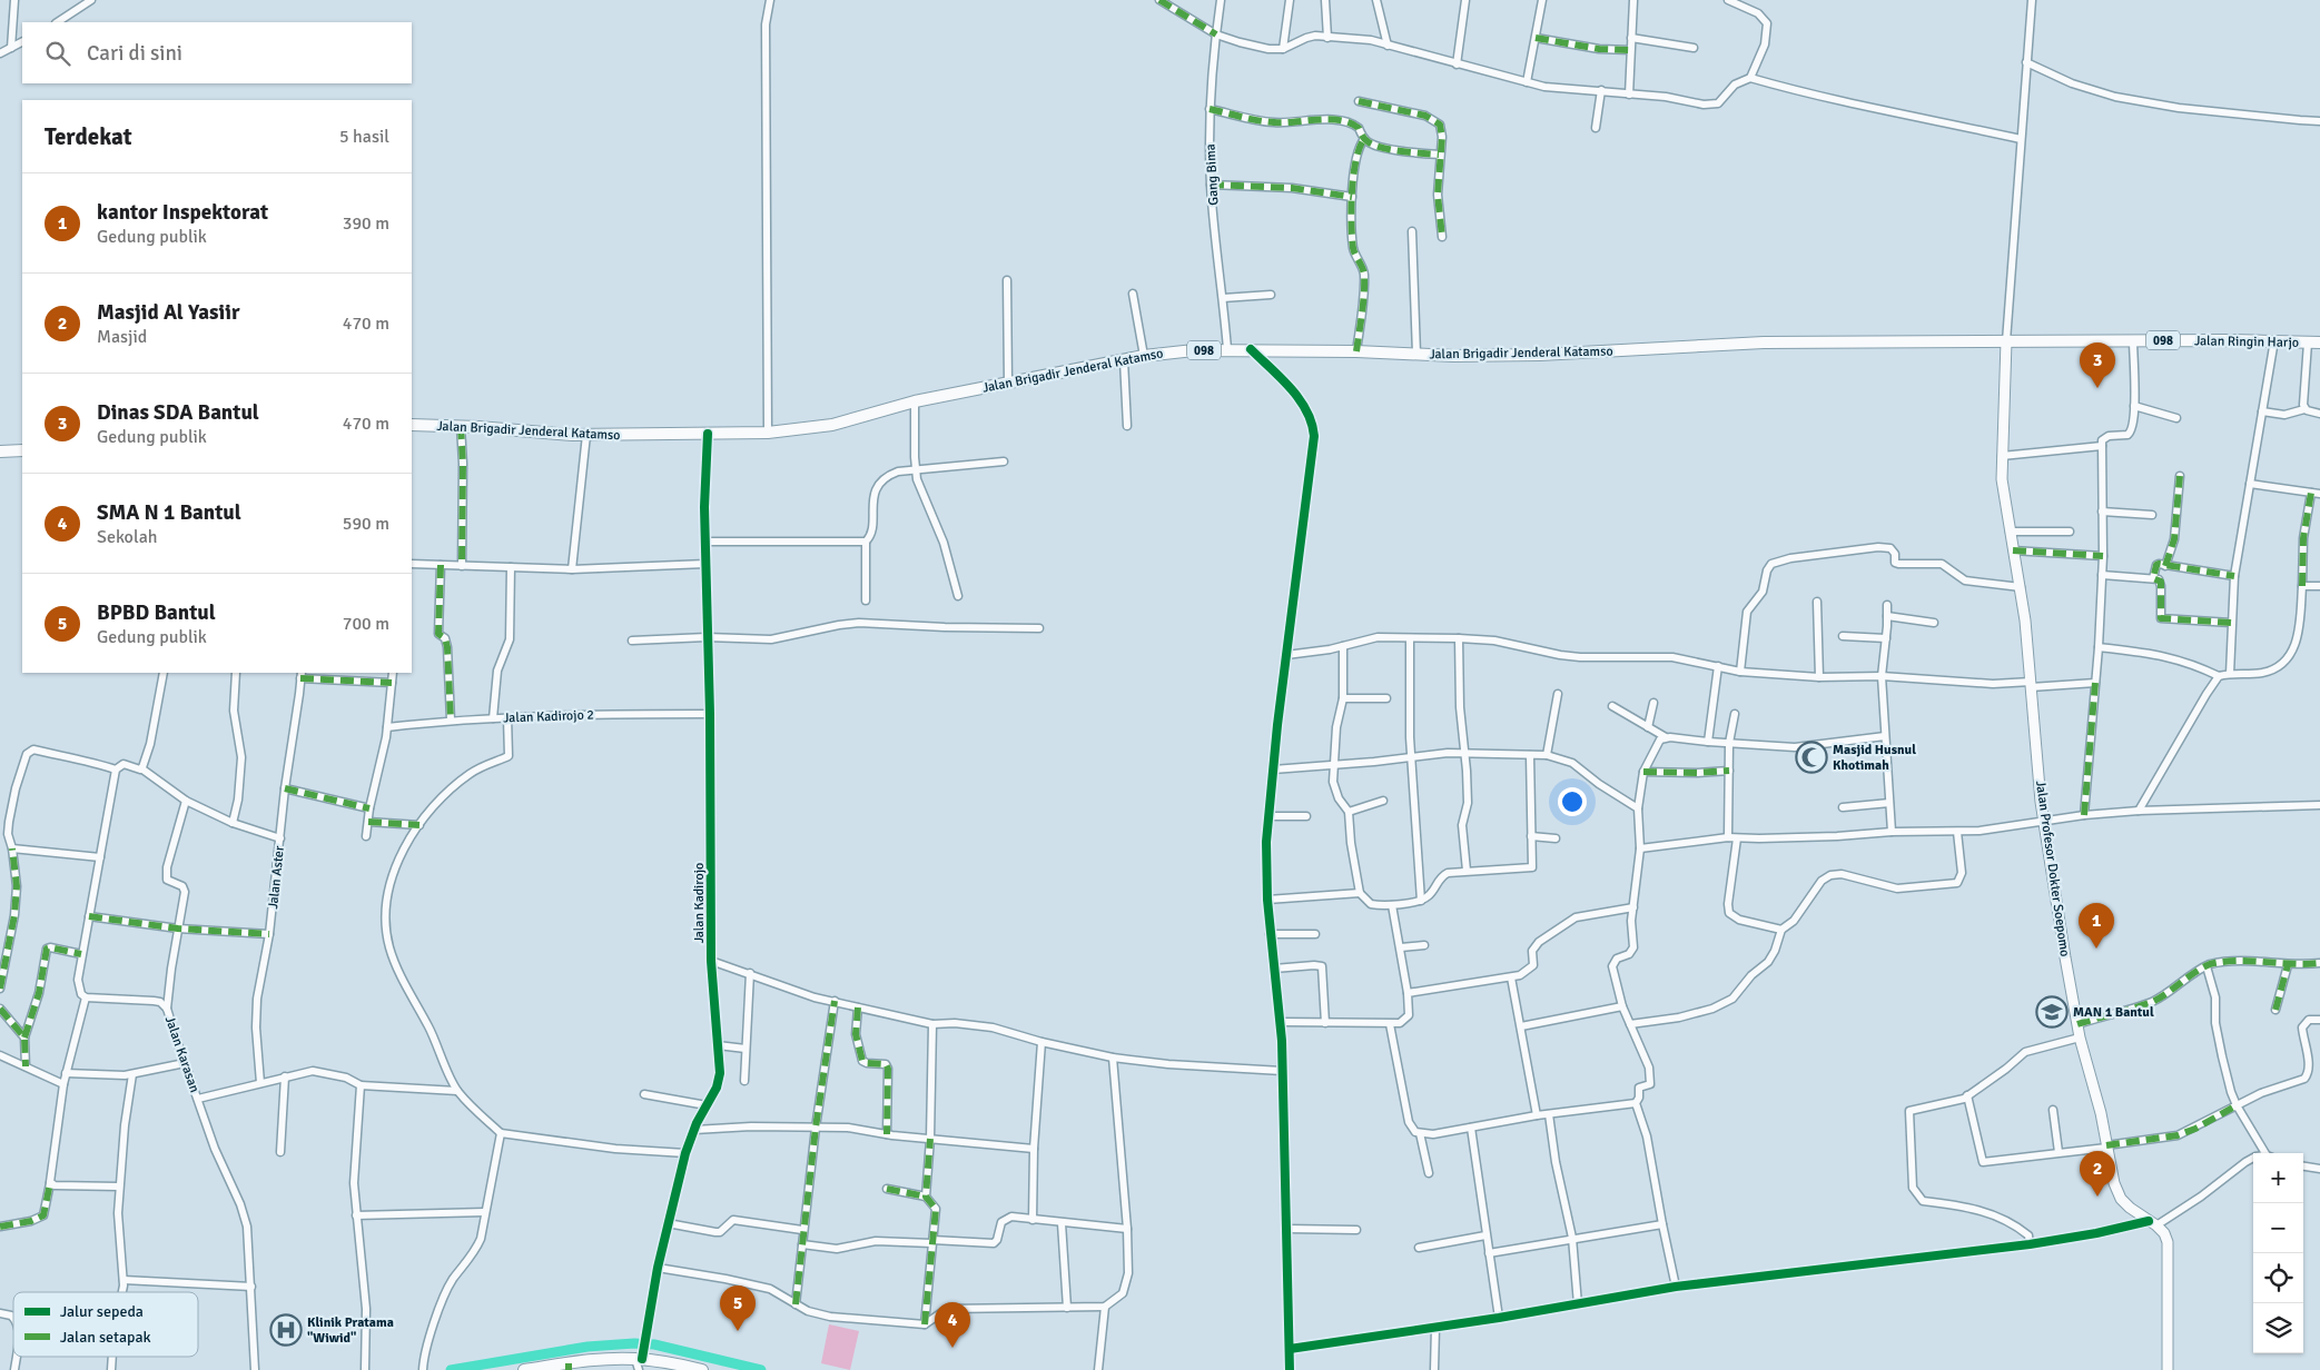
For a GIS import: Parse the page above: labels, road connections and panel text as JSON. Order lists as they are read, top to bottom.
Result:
{
  "streets": {
    "main road": [
      "098",
      "Jalan Ringin Harjo",
      "Jalan Brigadir Jenderal Katamso",
      "Jalan Profesor Dokter Soepomo"
    ],
    "street": [
      "Gang Bima",
      "Jalan Kadirojo 2",
      "Jalan Aster",
      "Jalan Kadirojo",
      "Jalan Karasan"
    ]
  },
  "crossings": [
    ["Gang Bima", "Jalan Brigadir Jenderal Katamso"],
    ["Jalan Ringin Harjo", "Jalan Brigadir Jenderal Katamso"],
    ["Jalan Ringin Harjo", "Jalan Profesor Dokter Soepomo"],
    ["Jalan Brigadir Jenderal Katamso", "Jalan Profesor Dokter Soepomo"],
    ["Jalan Brigadir Jenderal Katamso", "Jalan Kadirojo"],
    ["Jalan Kadirojo 2", "Jalan Kadirojo"]
  ],
  "places": {
    "mosque": ["Masjid Husnul Khotimah"],
    "school or university": ["MAN 1 Bantul"],
    "hospital": ["Klinik Pratama \"Wiwid\""]
  },
  "legend": ["Jalur sepeda", "Jalan setapak"],
  "page": {
    "search": "Cari di sini",
    "heading": ["Terdekat", "5 hasil"],
    "list": [
      {
        "mark": "1",
        "name": "kantor Inspektorat",
        "note": "Gedung publik",
        "value": "390 m"
      },
      {
        "mark": "2",
        "name": "Masjid Al Yasiir",
        "note": "Masjid",
        "value": "470 m"
      },
      {
        "mark": "3",
        "name": "Dinas SDA Bantul",
        "note": "Gedung publik",
        "value": "470 m"
      },
      {
        "mark": "4",
        "name": "SMA N 1 Bantul",
        "note": "Sekolah",
        "value": "590 m"
      },
      {
        "mark": "5",
        "name": "BPBD Bantul",
        "note": "Gedung publik",
        "value": "700 m"
      }
    ],
    "pins": [
      "3",
      "1",
      "2",
      "5",
      "4"
    ],
    "map_buttons": ["+", "−"]
  }
}
